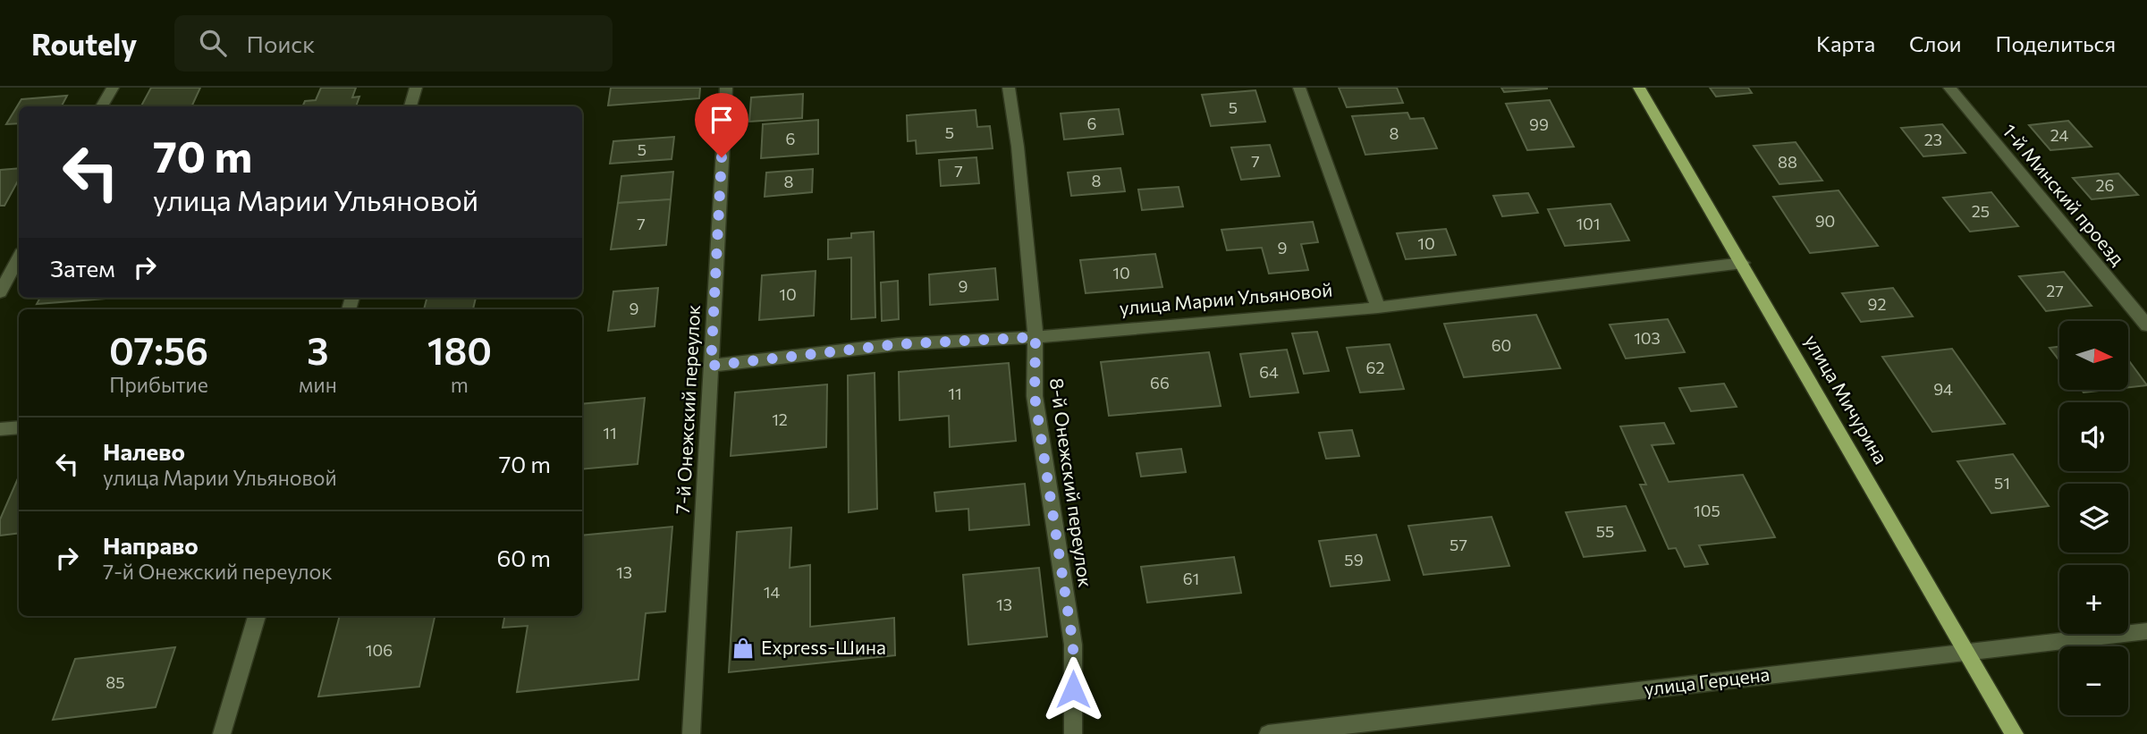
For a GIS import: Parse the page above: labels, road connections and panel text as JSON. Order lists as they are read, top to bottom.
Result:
{
  "streets": {
    "main road": ["улица Мичурина"],
    "street": [
      "1-й Минский проезд",
      "улица Марии Ульяновой",
      "7-й Онежский переулок",
      "8-й Онежский переулок",
      "улица Герцена"
    ]
  },
  "crossings": [
    ["улица Марии Ульяновой", "улица Мичурина"],
    ["улица Марии Ульяновой", "7-й Онежский переулок"],
    ["улица Марии Ульяновой", "8-й Онежский переулок"],
    ["улица Мичурина", "улица Герцена"]
  ],
  "places": {
    "shop": ["Express-Шина"]
  },
  "house_numbers": [
    "5",
    "6",
    "99",
    "5",
    "8",
    "24",
    "6",
    "23",
    "5",
    "7",
    "88",
    "7",
    "8",
    "8",
    "26",
    "25",
    "90",
    "7",
    "101",
    "10",
    "9",
    "10",
    "9",
    "27",
    "10",
    "92",
    "9",
    "103",
    "60",
    "62",
    "64",
    "66",
    "94",
    "11",
    "12",
    "11",
    "51",
    "105",
    "55",
    "57",
    "59",
    "13",
    "61",
    "14",
    "13",
    "106",
    "85"
  ],
  "north": "right",
  "page": {
    "header": "Routely",
    "search": "Поиск",
    "nav": ["Карта", "Слои", "Поделиться"],
    "turn": ["70 m", "улица Марии Ульяновой"],
    "then": "Затем",
    "eta": [
      "07:56",
      "Прибытие",
      "3",
      "мин",
      "180",
      "m"
    ],
    "map_buttons": ["+", "−"],
    "list": [
      {
        "name": "Налево",
        "note": "улица Марии Ульяновой",
        "value": "70 m"
      },
      {
        "name": "Направо",
        "note": "7-й Онежский переулок",
        "value": "60 m"
      }
    ]
  }
}
